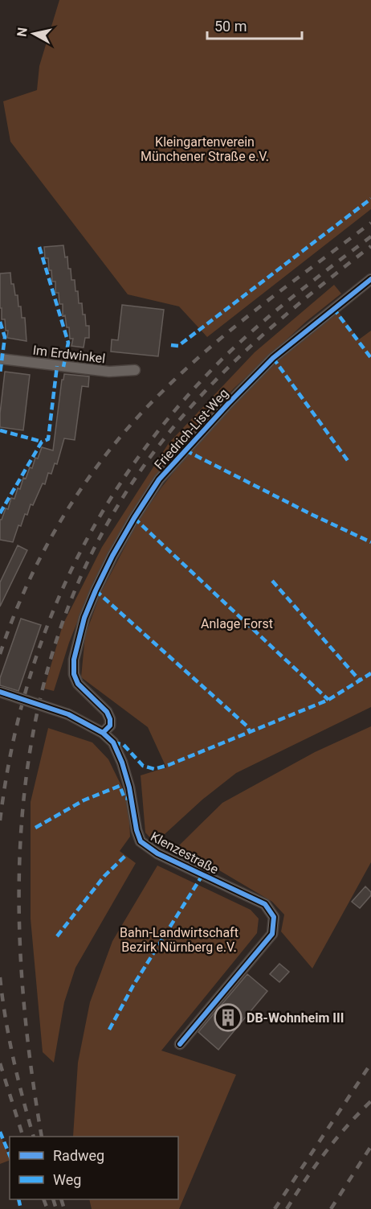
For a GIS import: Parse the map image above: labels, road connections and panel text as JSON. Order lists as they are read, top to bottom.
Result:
{
  "streets": {
    "street": ["Im Erdwinkel", "Friedrich-List-Weg", "Klenzestraße"]
  },
  "crossings": [
    ["Friedrich-List-Weg", "Klenzestraße"]
  ],
  "parks": ["Kleingartenverein Münchener Straße e.V.", "Anlage Forst", "Bahn-Landwirtschaft Bezirk Nürnberg e.V."],
  "places": {
    "building": ["DB-Wohnheim III"]
  },
  "legend": ["Radweg", "Weg"],
  "scale_bar": "50 m",
  "north": "left"
}
